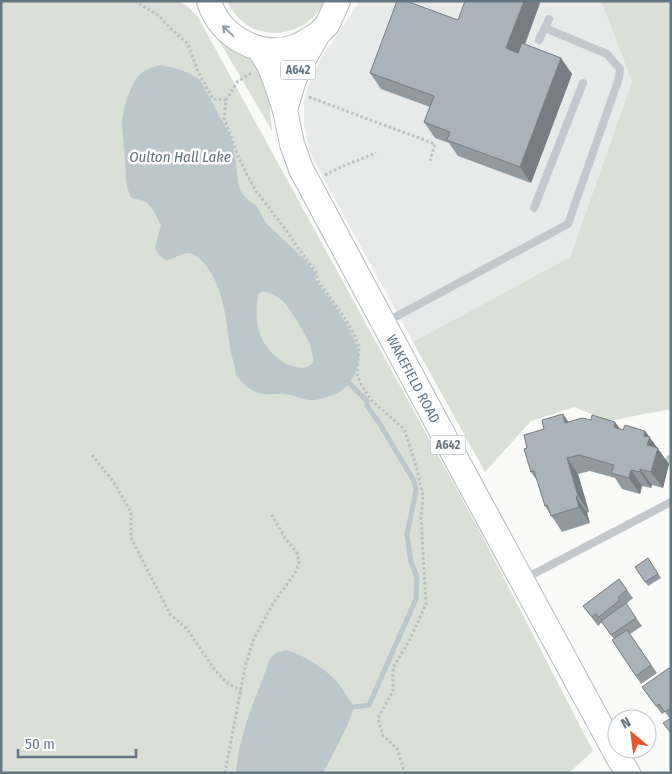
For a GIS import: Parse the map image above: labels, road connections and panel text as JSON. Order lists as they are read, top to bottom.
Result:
{
  "streets": {
    "main road": ["A642", "WAKEFIELD ROAD"]
  },
  "crossings": [
    ["A642", "WAKEFIELD ROAD"]
  ],
  "water": ["Oulton Hall Lake"],
  "scale_bar": "50 m",
  "north": "top left"
}
